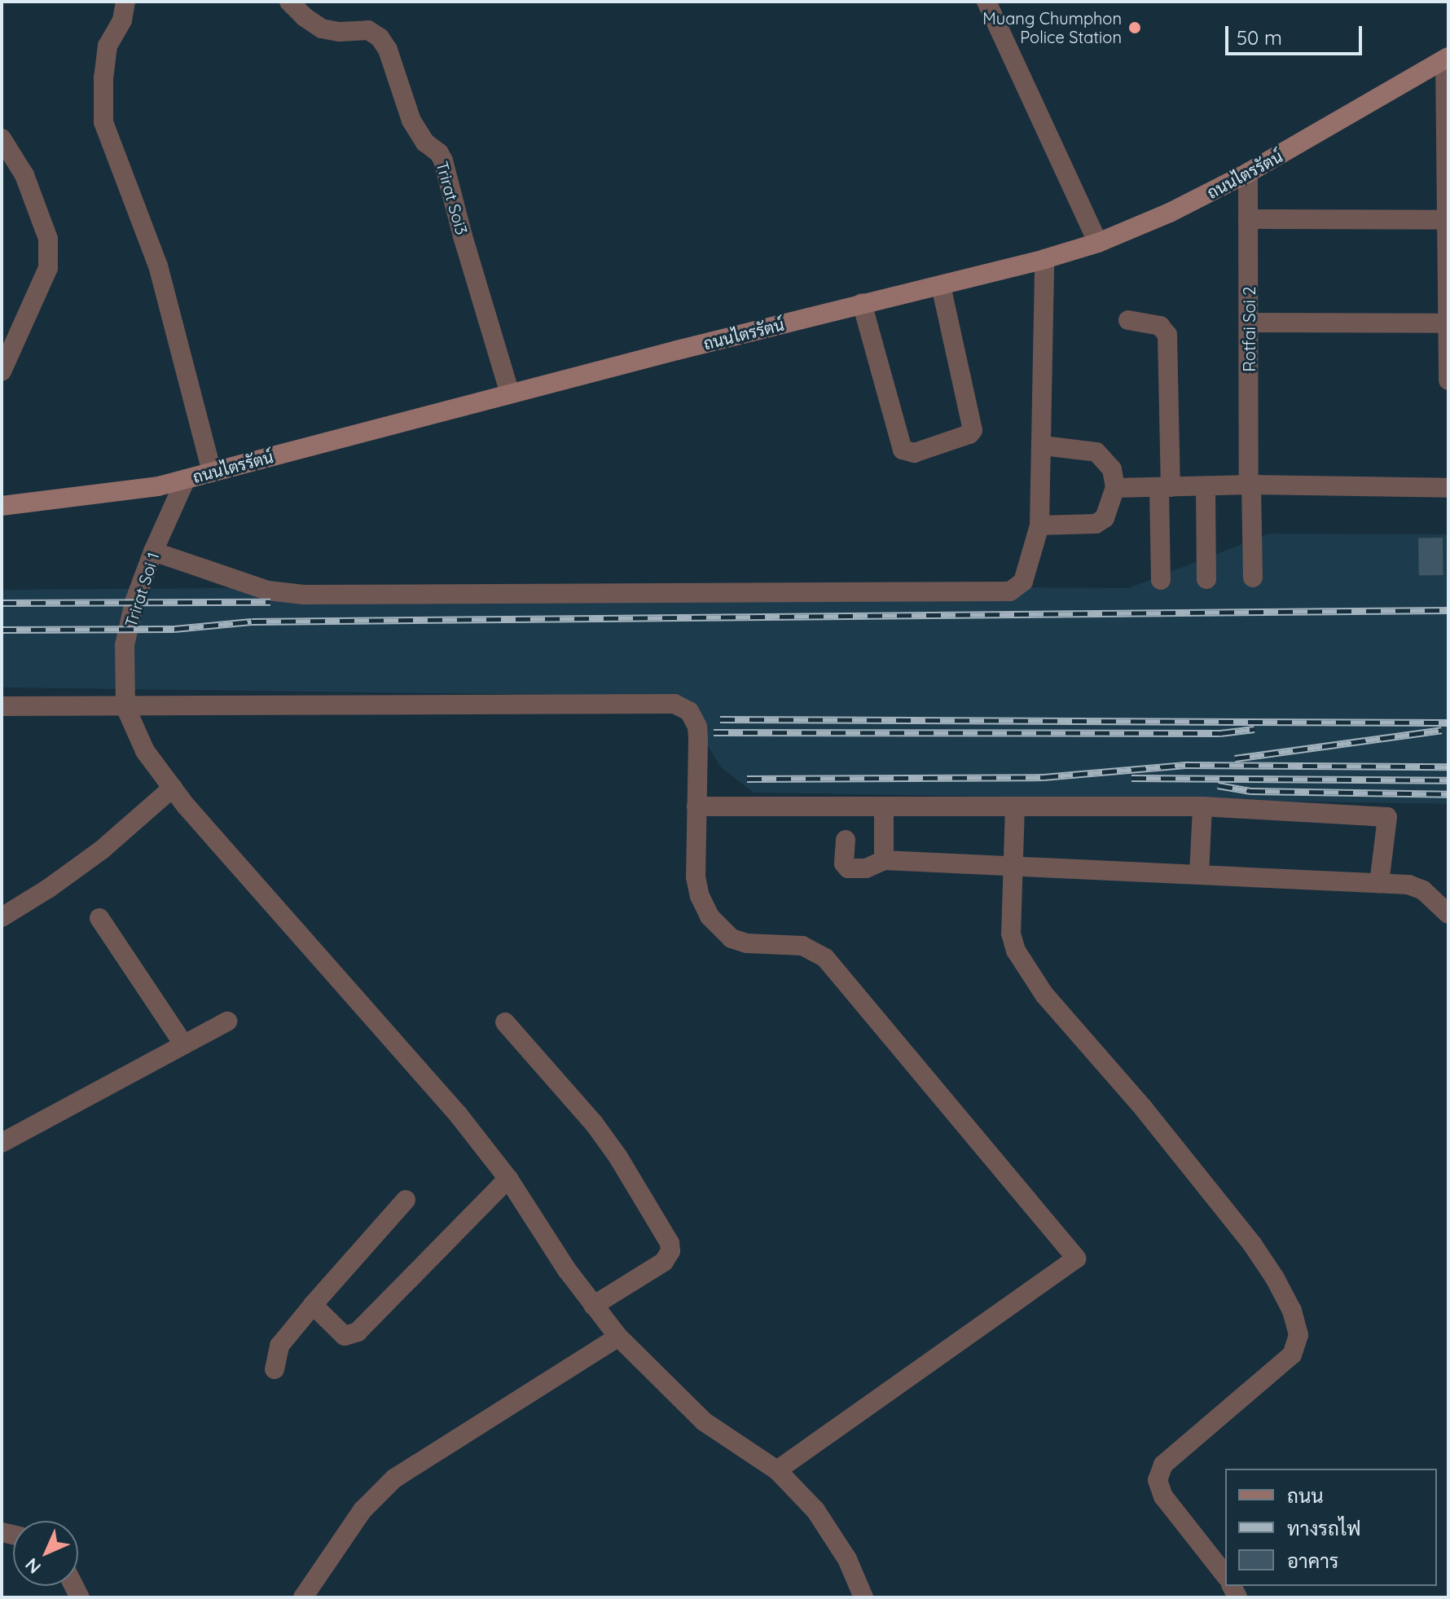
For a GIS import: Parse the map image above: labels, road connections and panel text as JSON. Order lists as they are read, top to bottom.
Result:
{
  "streets": {
    "main road": ["ถนนไตรรัตน์"],
    "street": ["Trirat Soi3", "Rotfai Soi 2", "Trirat Soi 1"]
  },
  "crossings": [
    ["ถนนไตรรัตน์", "Trirat Soi3"],
    ["ถนนไตรรัตน์", "Rotfai Soi 2"],
    ["ถนนไตรรัตน์", "Trirat Soi 1"]
  ],
  "places": ["Muang Chumphon Police Station"],
  "legend": ["ถนน", "ทางรถไฟ", "อาคาร"],
  "scale_bar": "50 m",
  "north": "bottom left"
}
